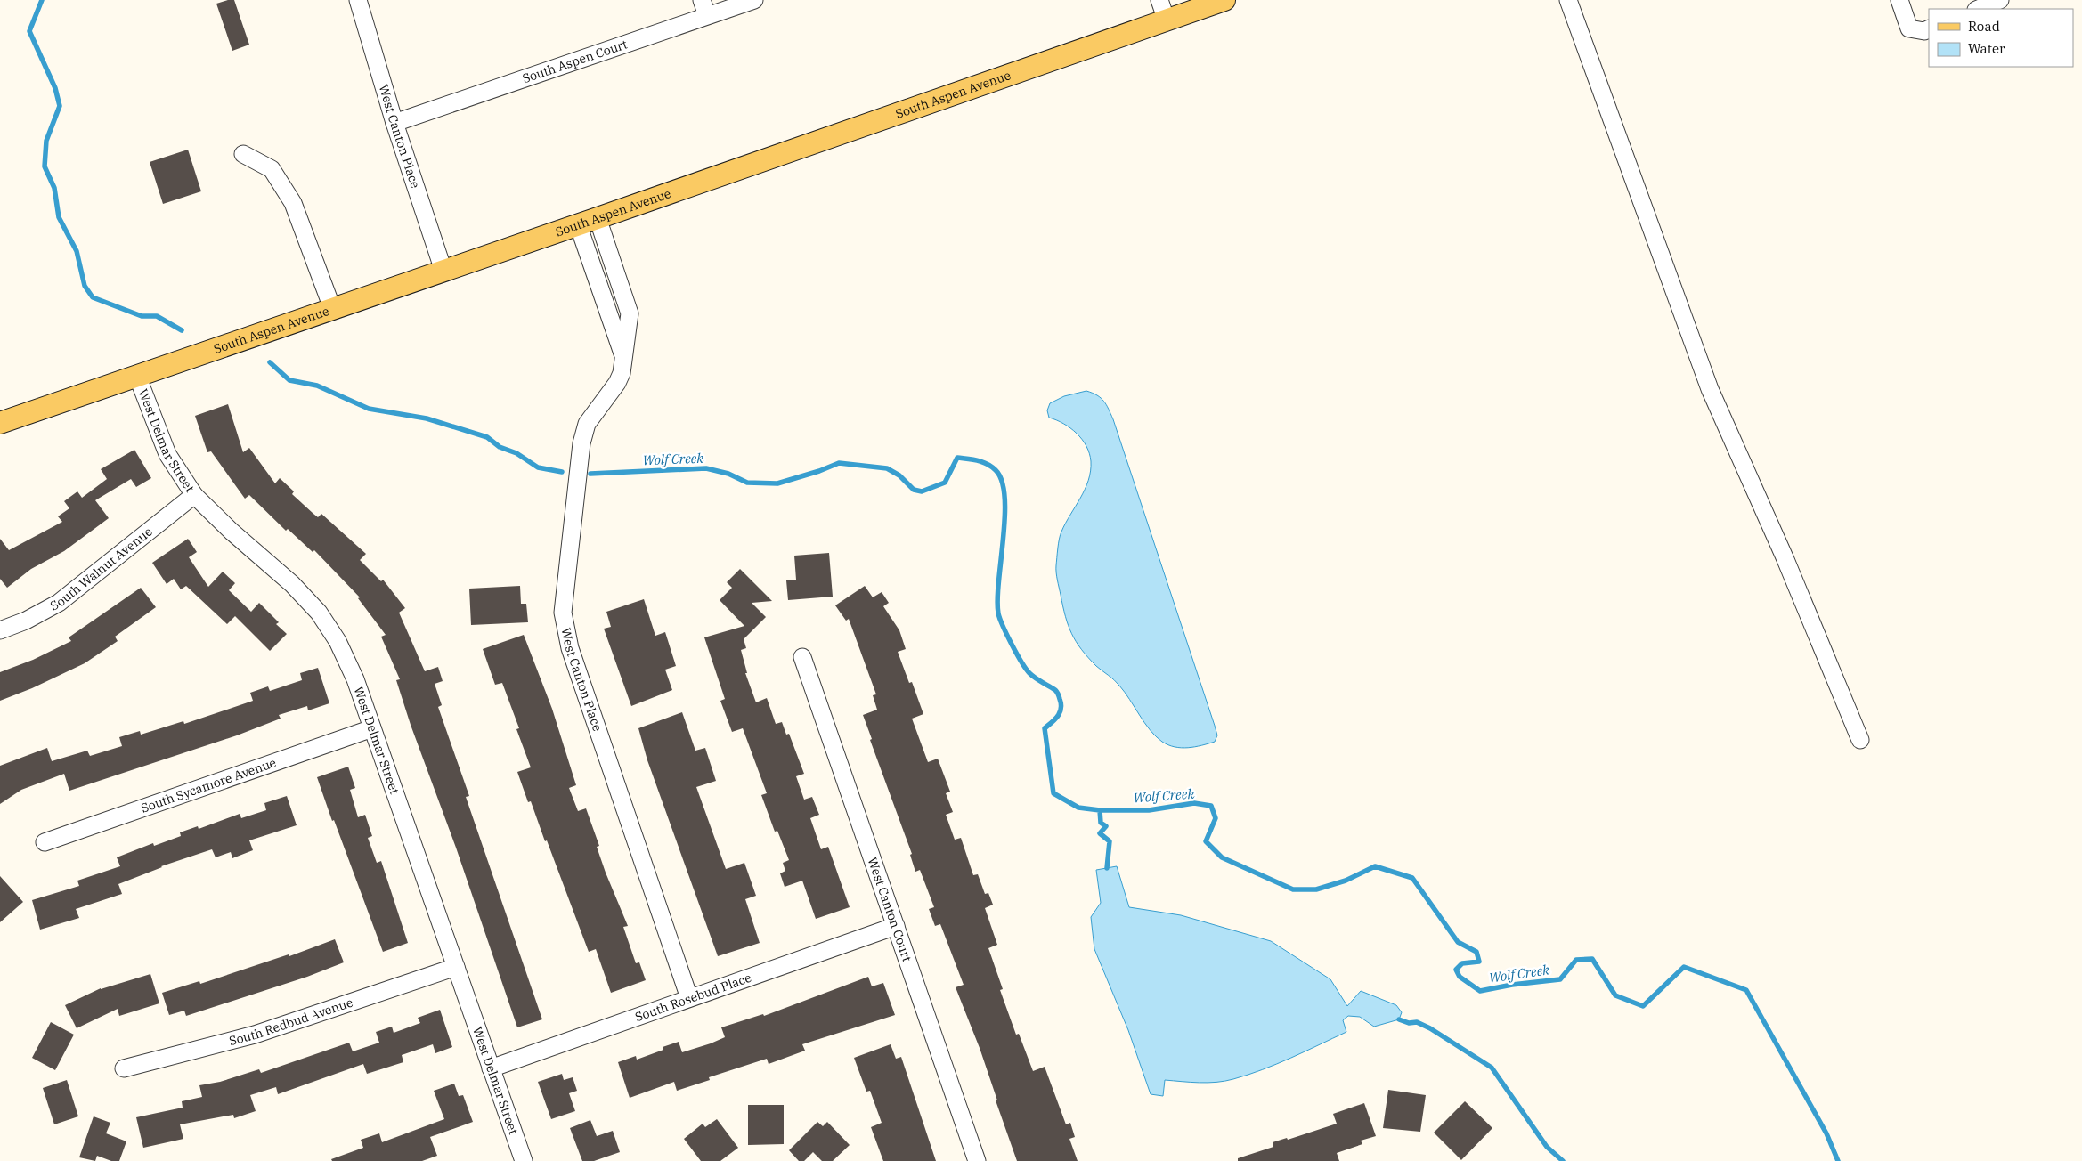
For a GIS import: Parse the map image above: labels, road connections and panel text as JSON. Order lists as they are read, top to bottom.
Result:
{
  "streets": {
    "main road": ["South Aspen Avenue"],
    "street": [
      "South Aspen Court",
      "West Canton Place",
      "West Delmar Street",
      "South Walnut Avenue",
      "South Sycamore Avenue",
      "West Canton Court",
      "South Rosebud Place",
      "South Redbud Avenue"
    ]
  },
  "crossings": [
    ["South Aspen Court", "West Canton Place"],
    ["South Aspen Avenue", "West Canton Place"],
    ["South Aspen Avenue", "West Delmar Street"],
    ["West Canton Place", "South Rosebud Place"],
    ["West Delmar Street", "South Walnut Avenue"],
    ["West Delmar Street", "South Sycamore Avenue"],
    ["West Delmar Street", "South Rosebud Place"],
    ["West Delmar Street", "South Redbud Avenue"],
    ["West Canton Court", "South Rosebud Place"]
  ],
  "water": ["Wolf Creek"],
  "legend": ["Road", "Water"]
}
